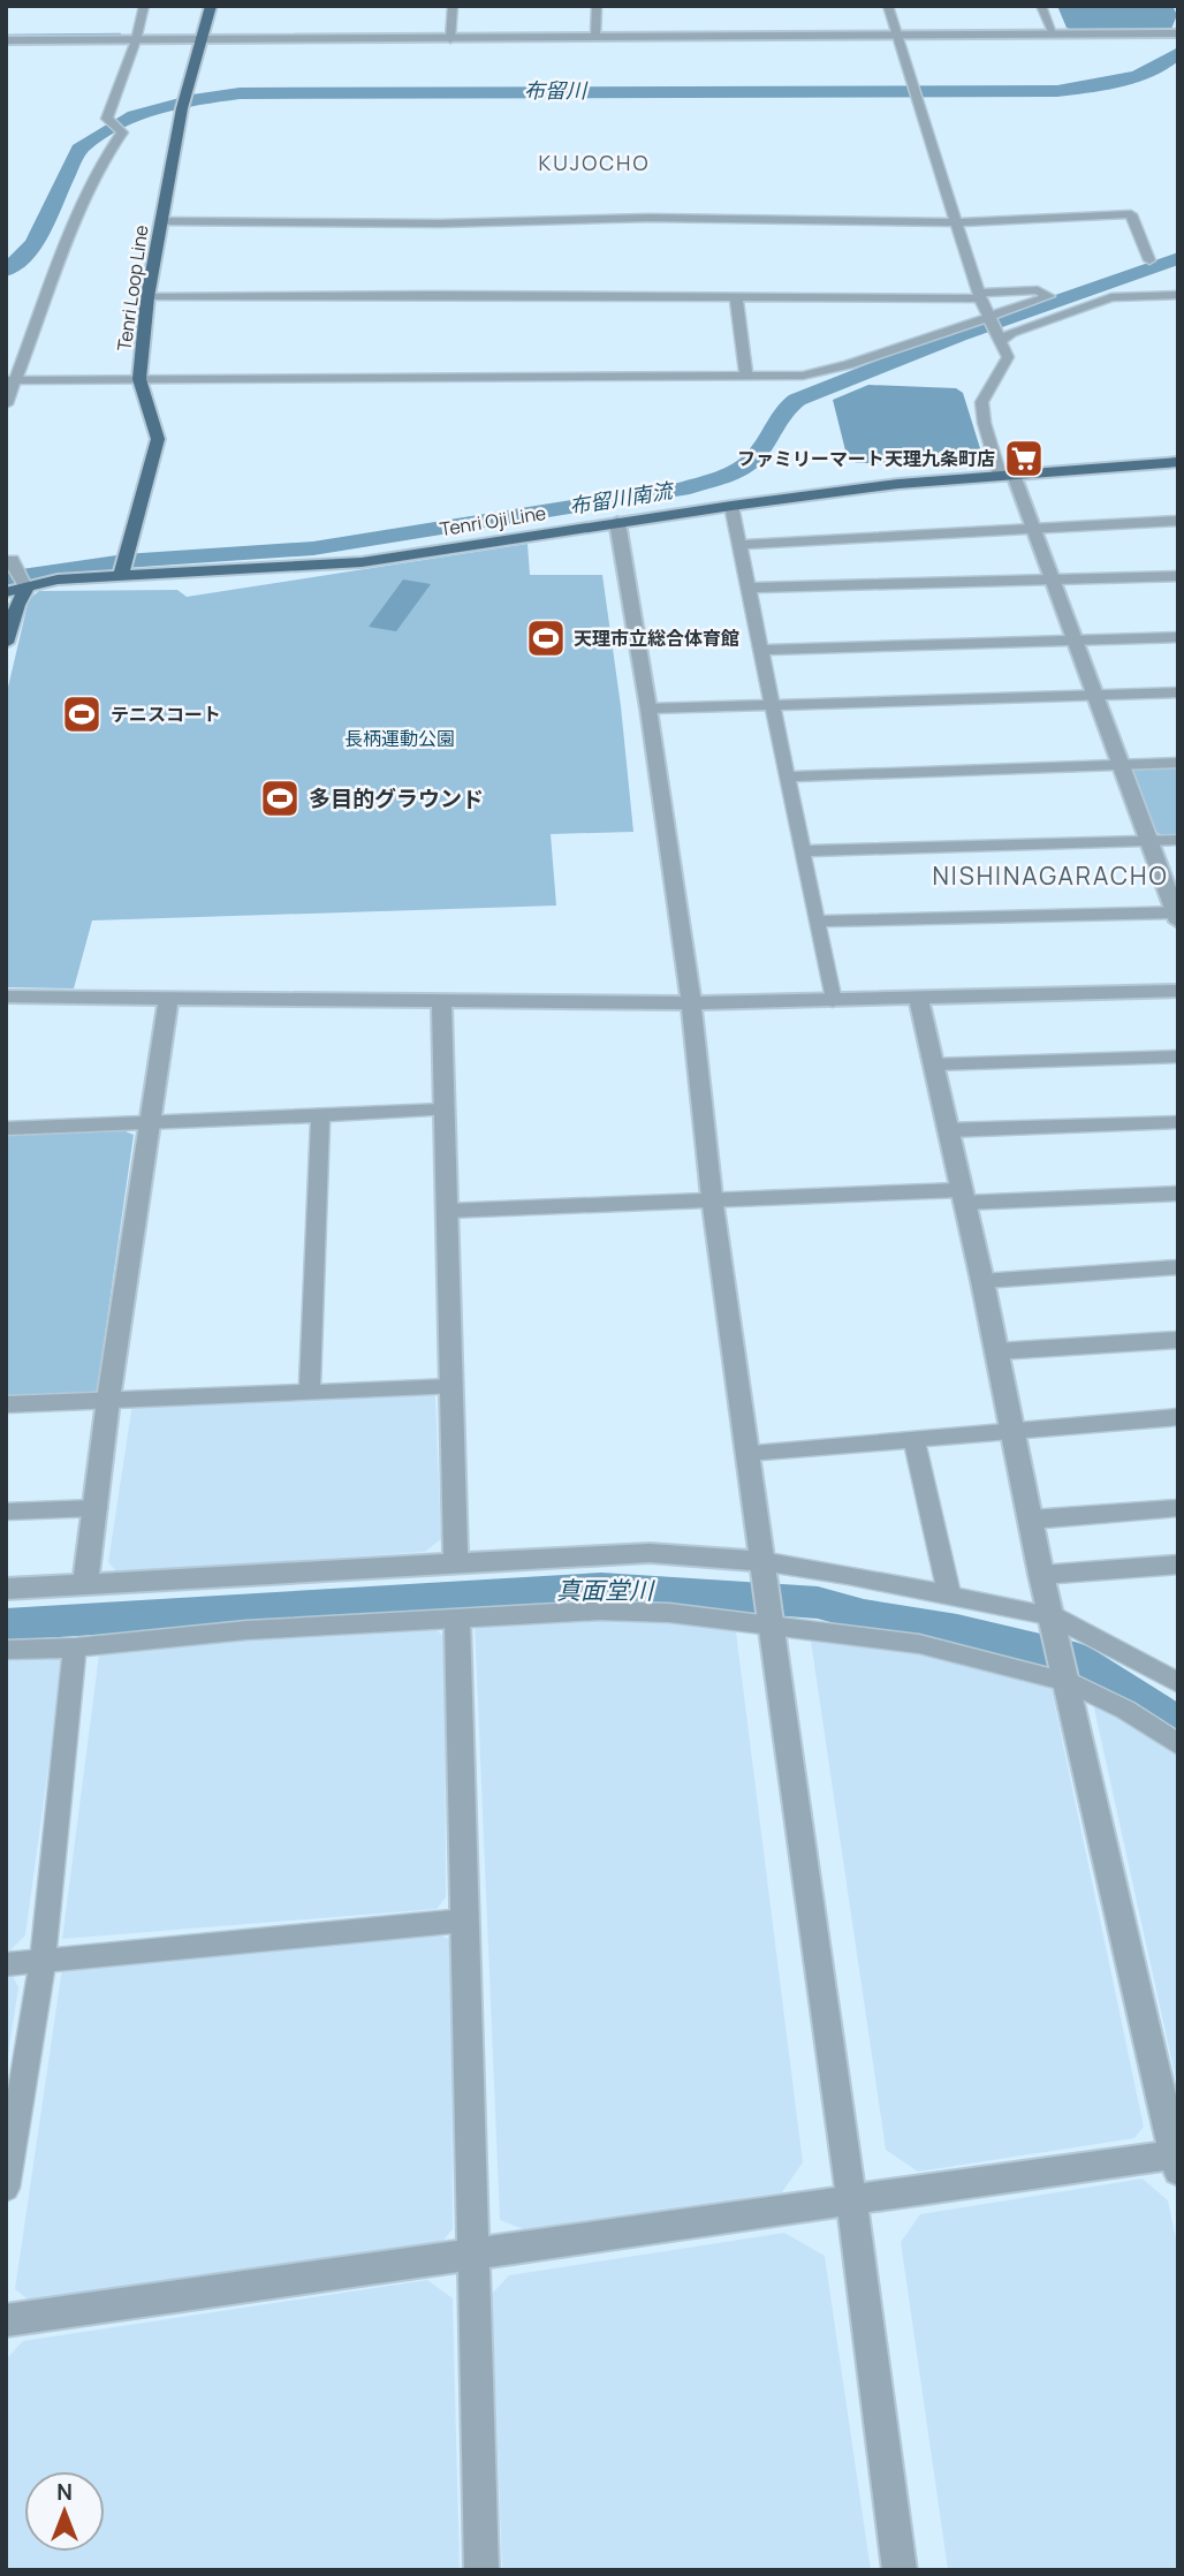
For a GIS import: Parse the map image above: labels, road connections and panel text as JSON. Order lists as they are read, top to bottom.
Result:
{
  "streets": {
    "main road": ["Tenri Loop Line", "Tenri Oji Line"]
  },
  "crossings": [
    ["Tenri Loop Line", "Tenri Oji Line"]
  ],
  "districts": ["KUJOCHO", "NISHINAGARACHO"],
  "water": ["布留川", "布留川南流", "真面堂川"],
  "parks": ["長柄運動公園"],
  "places": {
    "supermarket": ["ファミリーマート天理九条町店"],
    "sports": ["天理市立総合体育館", "テニスコート", "多目的グラウンド"]
  },
  "north": "top"
}
